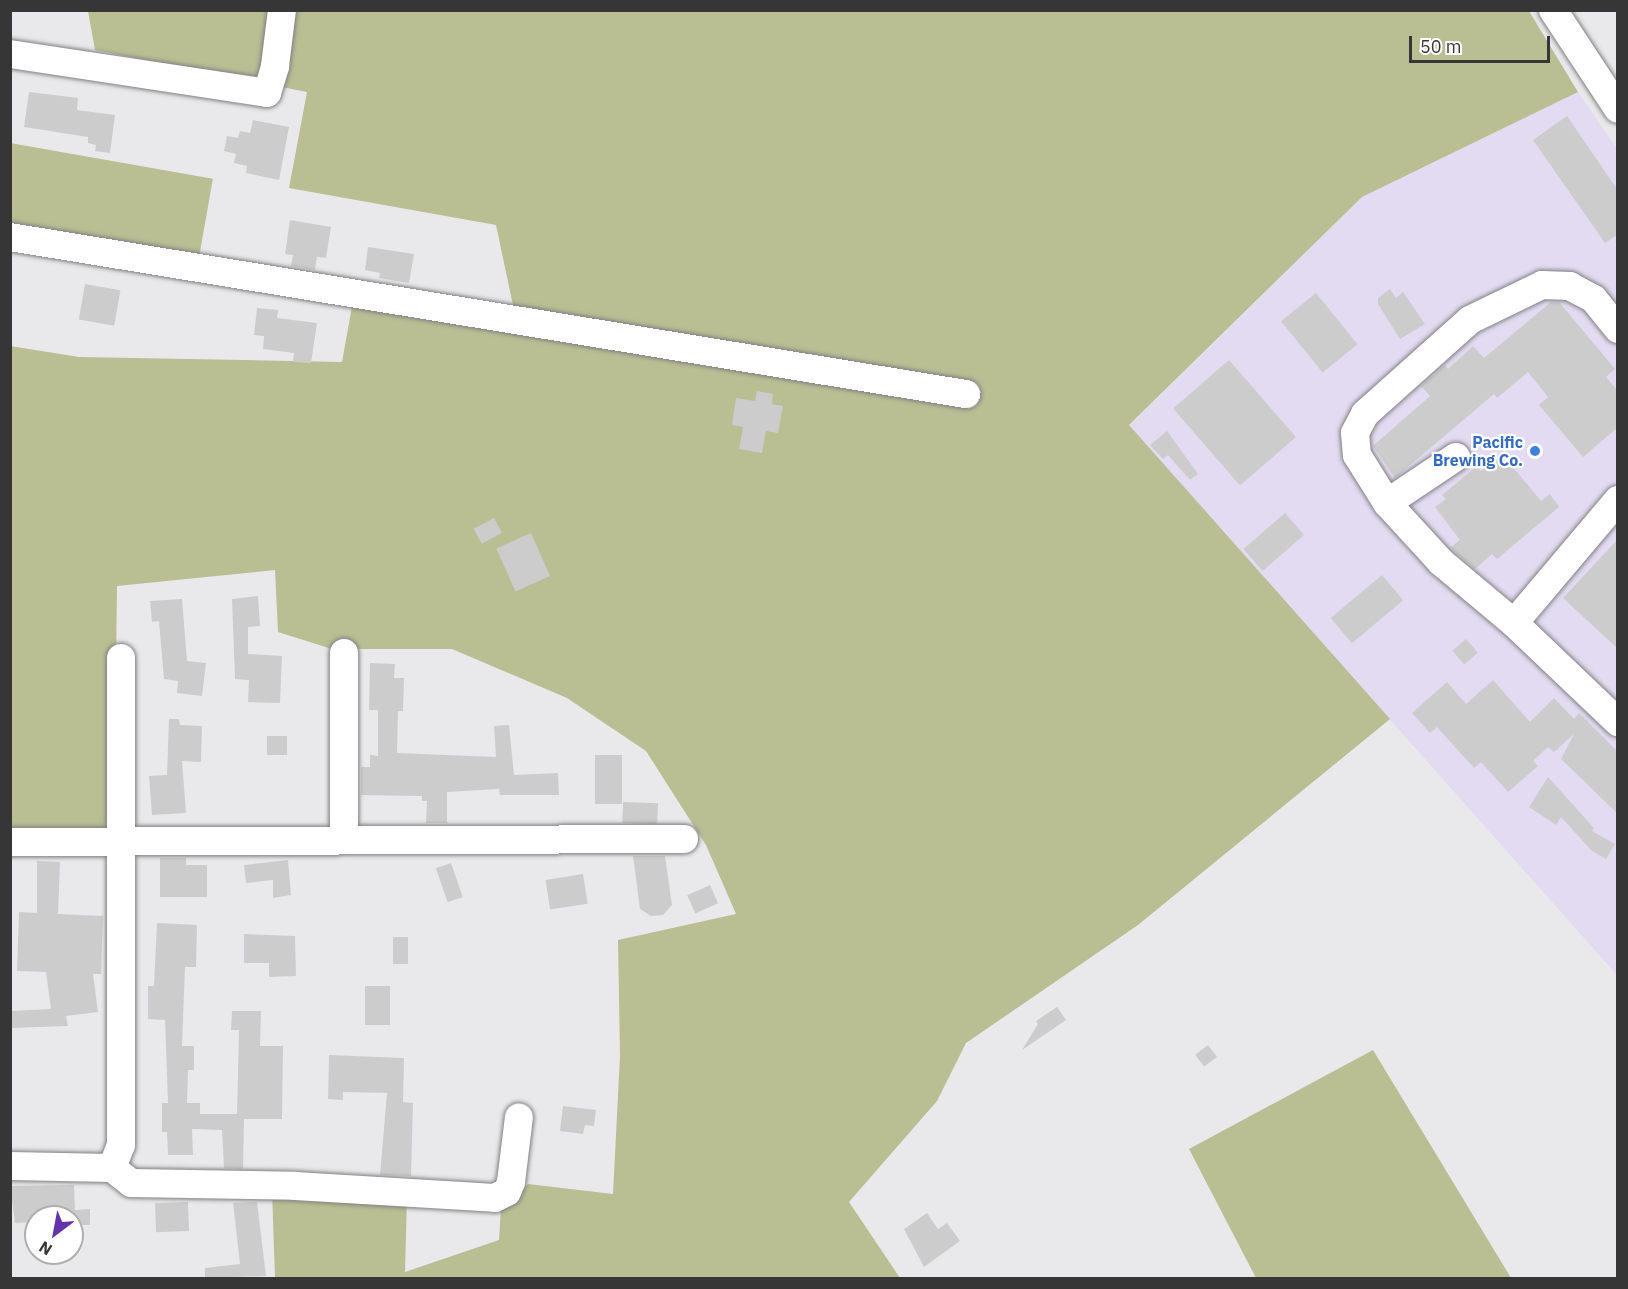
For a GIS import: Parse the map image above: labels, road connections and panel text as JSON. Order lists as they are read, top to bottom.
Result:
{
  "places": ["Pacific Brewing Co."],
  "scale_bar": "50 m",
  "north": "bottom left"
}
